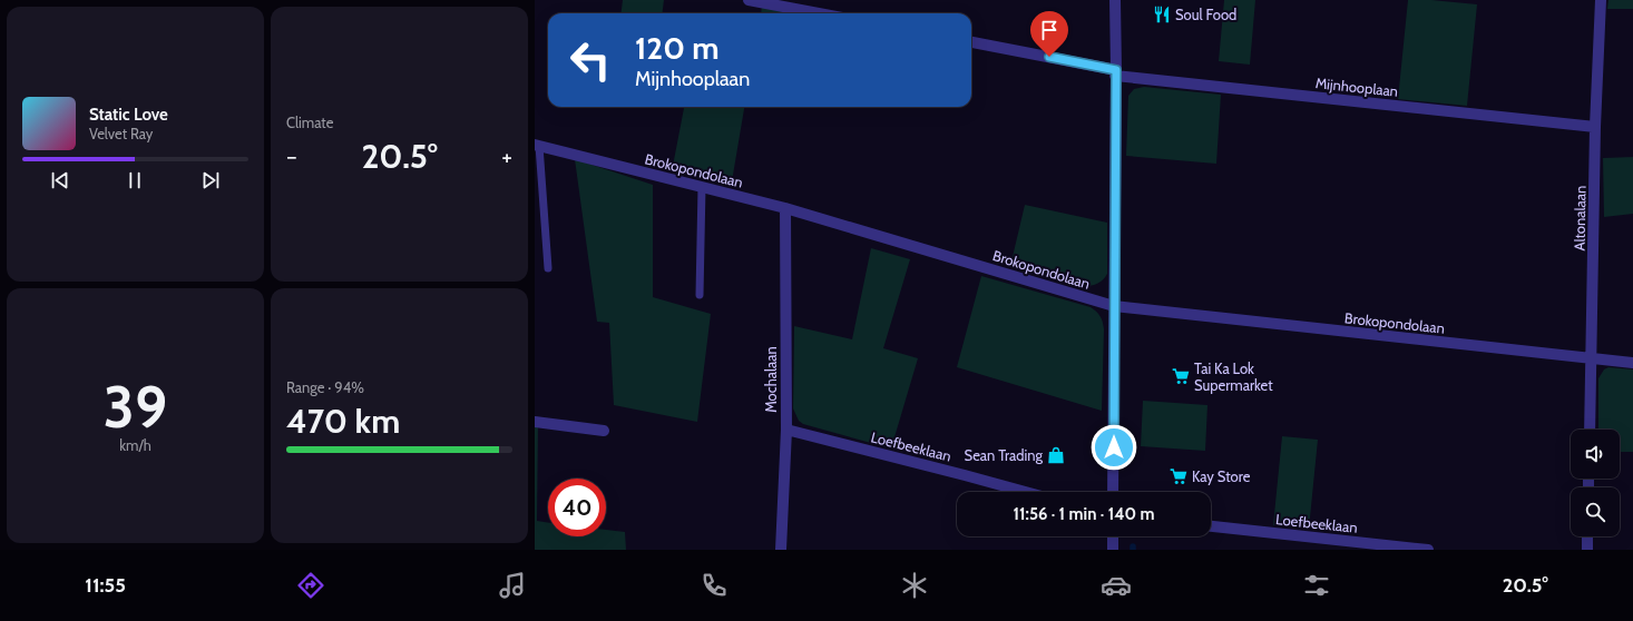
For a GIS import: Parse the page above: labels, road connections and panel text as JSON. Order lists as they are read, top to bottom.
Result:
{
  "streets": {
    "street": [
      "Mijnhooplaan",
      "Brokopondolaan",
      "Altonalaan",
      "Mochalaan",
      "Loefbeeklaan"
    ]
  },
  "crossings": [
    ["Mijnhooplaan", "Altonalaan"],
    ["Brokopondolaan", "Altonalaan"],
    ["Brokopondolaan", "Mochalaan"],
    ["Mochalaan", "Loefbeeklaan"]
  ],
  "places": {
    "restaurant": ["Soul Food"],
    "supermarket": ["Tai Ka Lok Supermarket", "Kay Store"],
    "shop": ["Sean Trading"]
  },
  "page": {
    "tile": [
      "Climate",
      ["39", "km/h"],
      ["Range · 94%", "470 km"]
    ],
    "turn": ["120 m", "Mijnhooplaan"],
    "song": ["Static Love", "Velvet Ray"],
    "heat": ["−", "20.5°", "+"],
    "limit": "40",
    "trip": "11:56 · 1 min · 140 m",
    "tabs": ["11:55", "20.5°"]
  }
}
